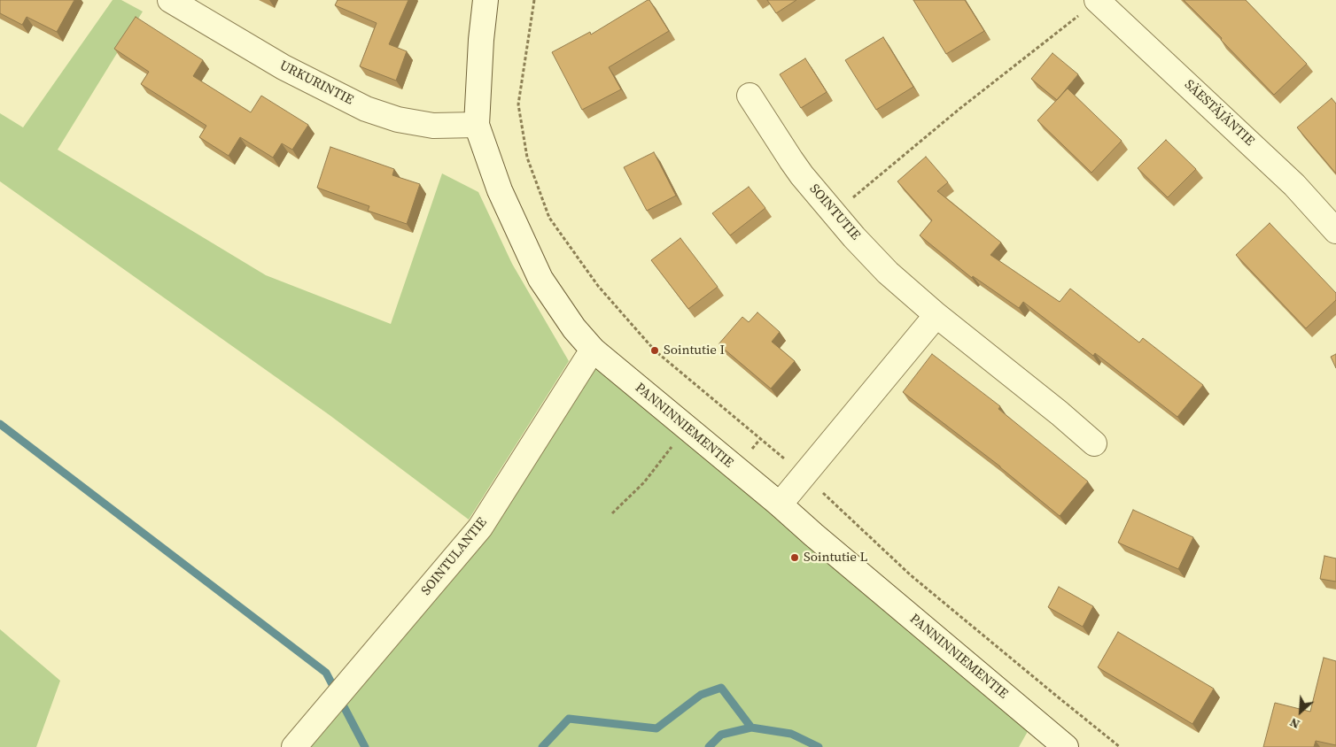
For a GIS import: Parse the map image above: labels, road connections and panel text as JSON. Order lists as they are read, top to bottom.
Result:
{
  "streets": {
    "street": [
      "URKURINTIE",
      "SÄESTÄJÄNTIE",
      "SOINTUTIE",
      "PANNINNIEMENTIE",
      "SOINTULANTIE"
    ]
  },
  "crossings": [
    ["URKURINTIE", "PANNINNIEMENTIE"],
    ["PANNINNIEMENTIE", "SOINTULANTIE"]
  ],
  "places": ["Sointutie I", "Sointutie L"],
  "north": "bottom left"
}
